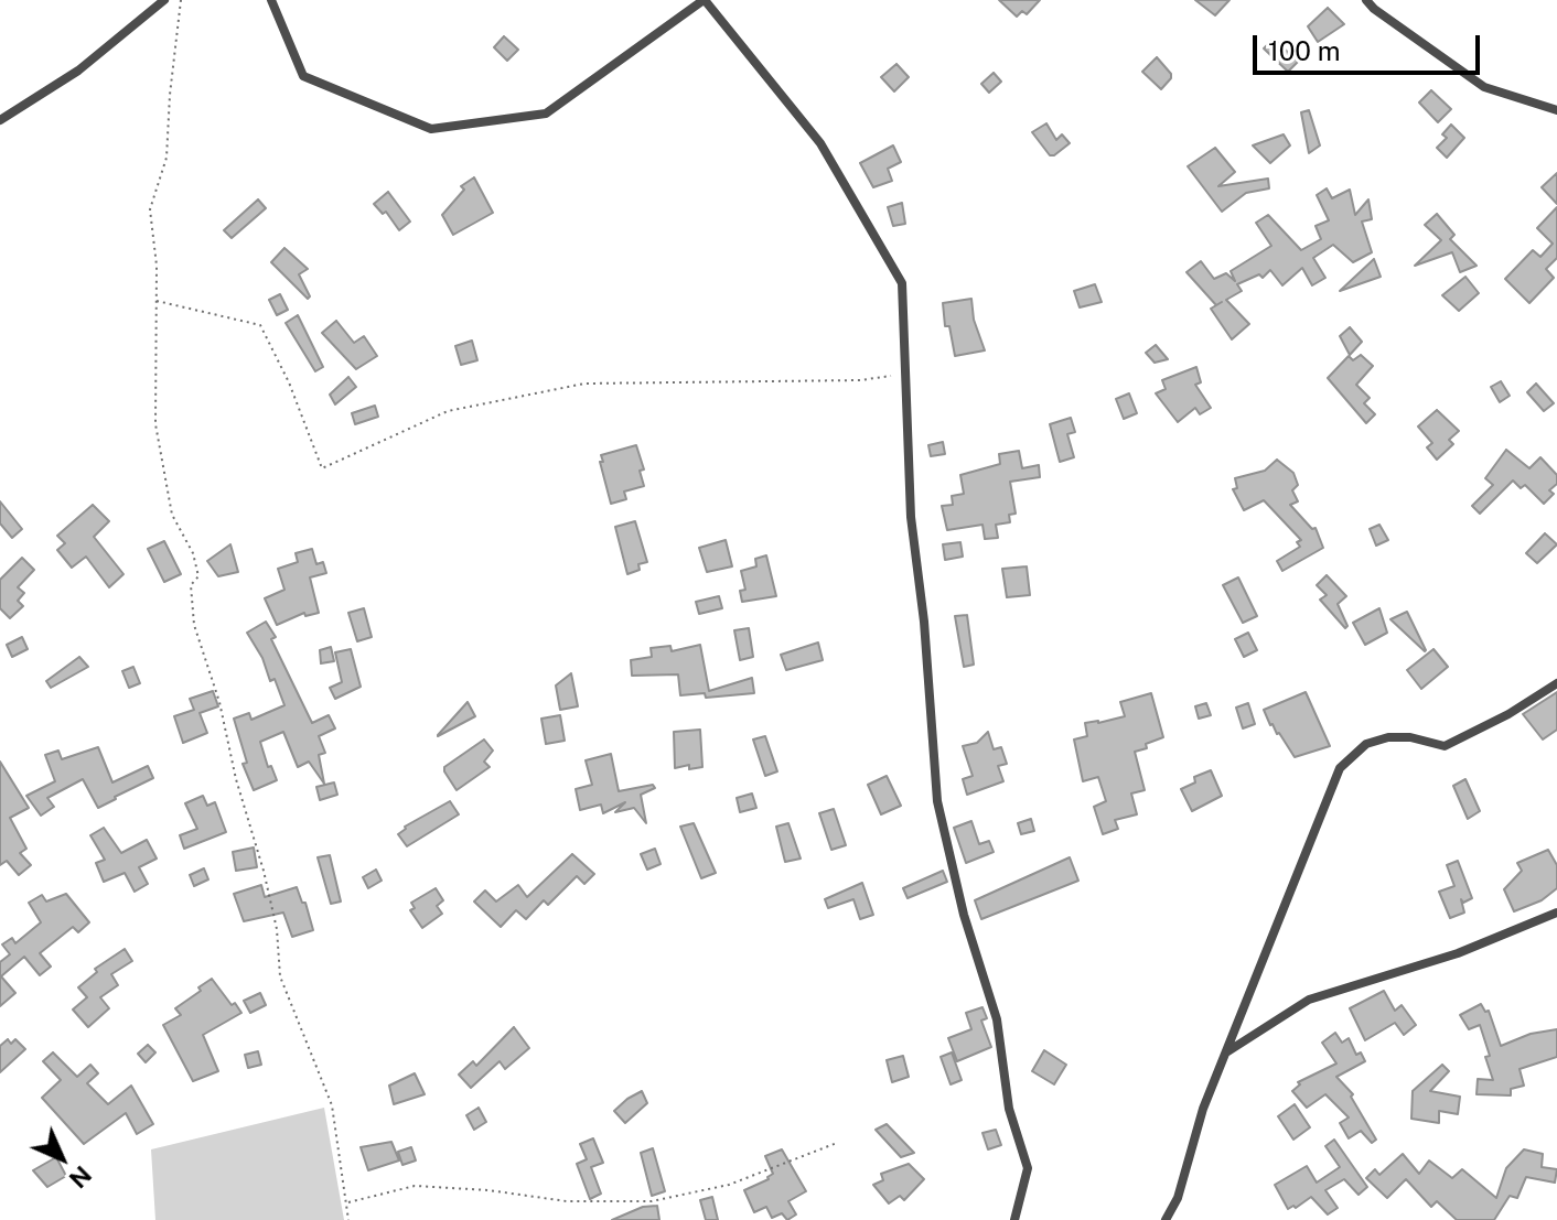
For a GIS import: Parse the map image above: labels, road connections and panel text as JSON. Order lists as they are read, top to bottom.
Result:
{
  "scale_bar": "100 m",
  "north": "bottom right"
}
